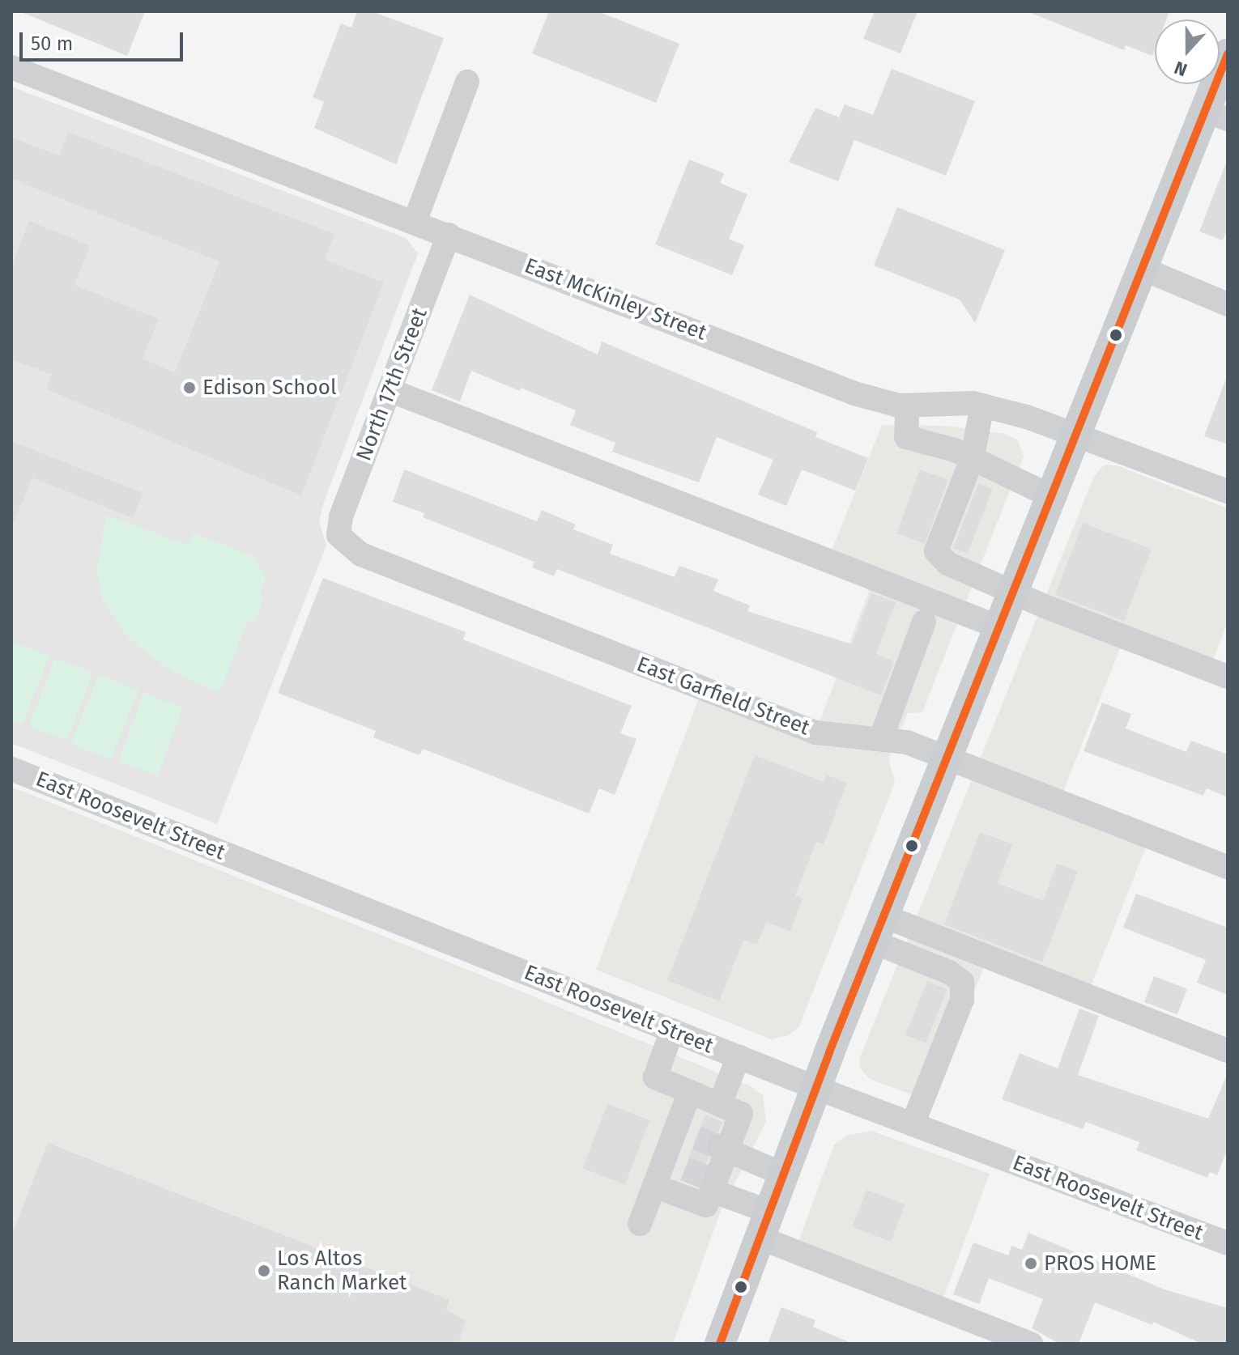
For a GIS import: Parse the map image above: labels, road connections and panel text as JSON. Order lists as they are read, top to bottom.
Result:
{
  "streets": {
    "street": [
      "East McKinley Street",
      "North 17th Street",
      "East Garfield Street",
      "East Roosevelt Street"
    ]
  },
  "crossings": [
    ["East McKinley Street", "North 17th Street"],
    ["North 17th Street", "East Garfield Street"]
  ],
  "places": ["Edison School", "PROS HOME", "Los Altos Ranch Market"],
  "scale_bar": "50 m",
  "north": "bottom"
}
